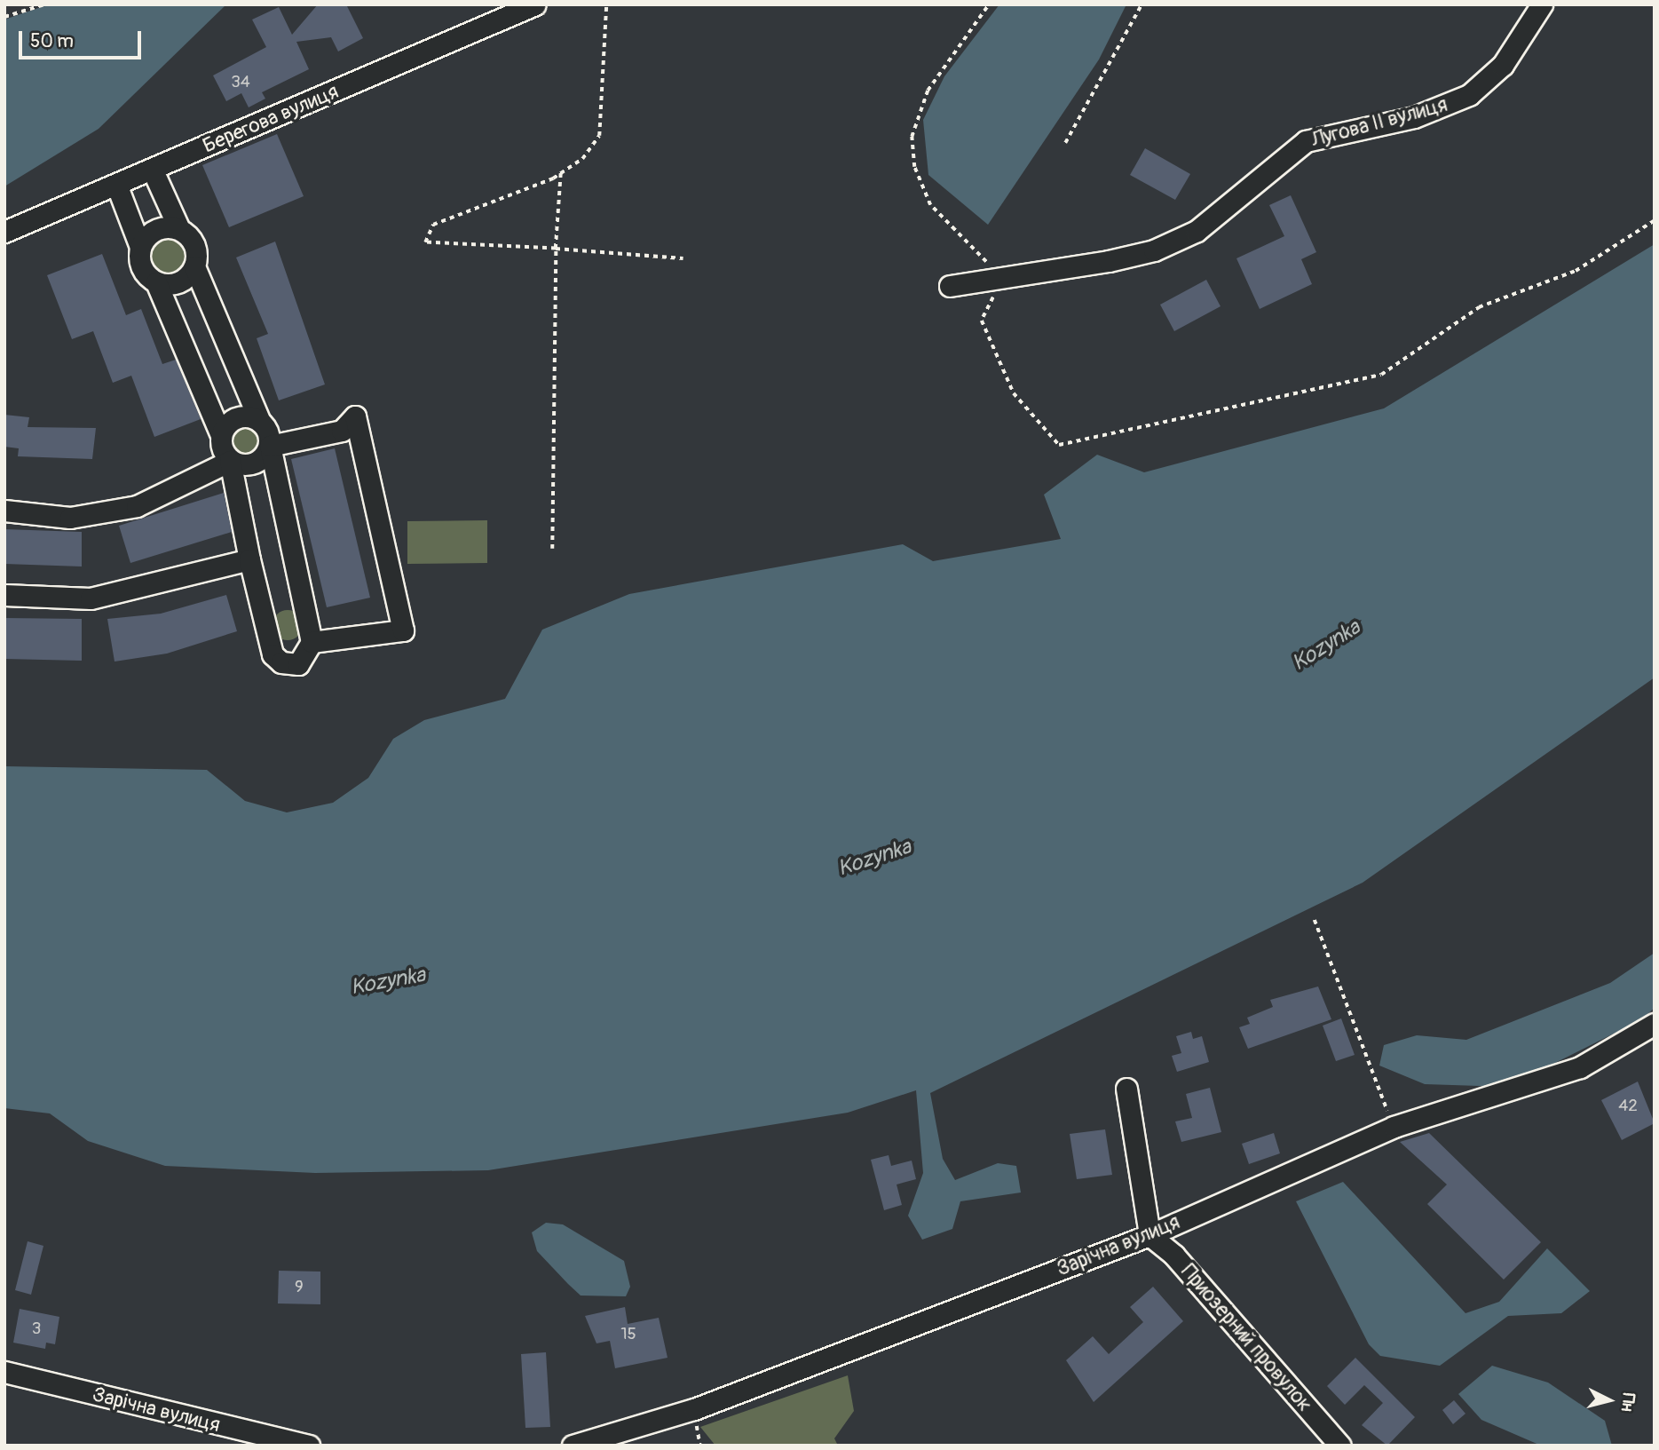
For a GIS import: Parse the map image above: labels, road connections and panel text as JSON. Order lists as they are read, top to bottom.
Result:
{
  "streets": {
    "street": [
      "Берегова вулиця",
      "Лугова II вулиця",
      "Зарічна вулиця",
      "Приозерний провулок"
    ]
  },
  "crossings": [
    ["Зарічна вулиця", "Приозерний провулок"]
  ],
  "water": ["Kozynka"],
  "house_numbers": [
    "34",
    "42",
    "9",
    "3",
    "15"
  ],
  "scale_bar": "50 m",
  "north": "right"
}
